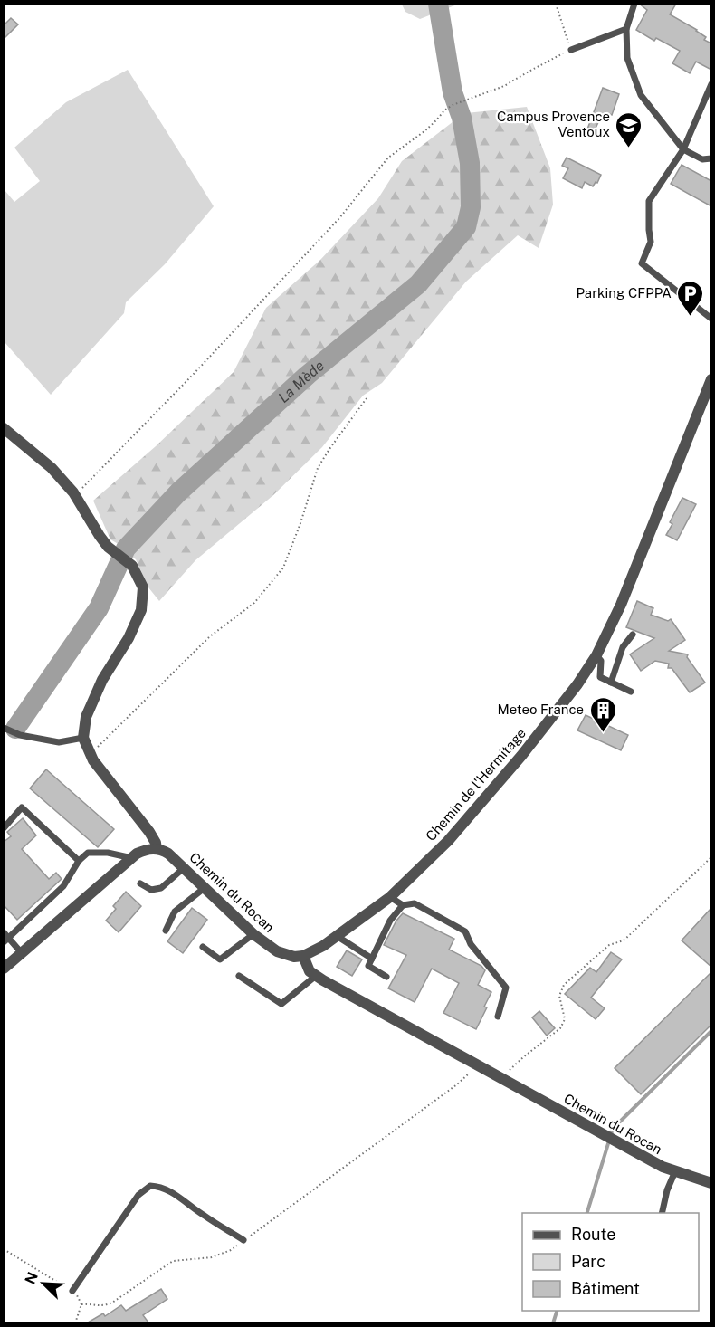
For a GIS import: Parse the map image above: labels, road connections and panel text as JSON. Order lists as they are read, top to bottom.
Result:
{
  "streets": {
    "street": ["Chemin de l'Hermitage", "Chemin du Rocan"]
  },
  "crossings": [
    ["Chemin de l'Hermitage", "Chemin du Rocan"]
  ],
  "water": ["La Mède"],
  "places": {
    "school or university": ["Campus Provence Ventoux"],
    "parking": ["Parking CFPPA"],
    "building": ["Meteo France"]
  },
  "legend": ["Route", "Parc", "Bâtiment"],
  "north": "top left"
}
